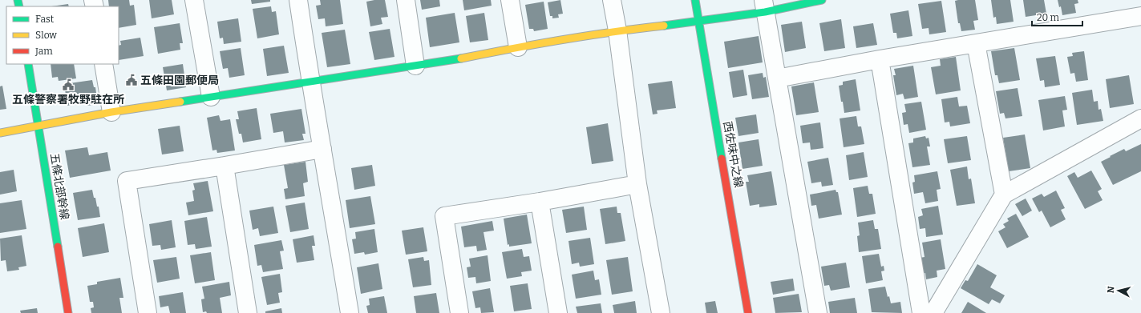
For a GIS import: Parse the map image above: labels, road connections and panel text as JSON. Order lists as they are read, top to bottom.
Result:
{
  "streets": {
    "street": ["西佐味中之線", "五條北部幹線"]
  },
  "places": {
    "public building": ["五條田園郵便局", "五條警察署牧野駐在所"]
  },
  "legend": ["Fast", "Slow", "Jam"],
  "scale_bar": "20 m",
  "north": "left"
}
